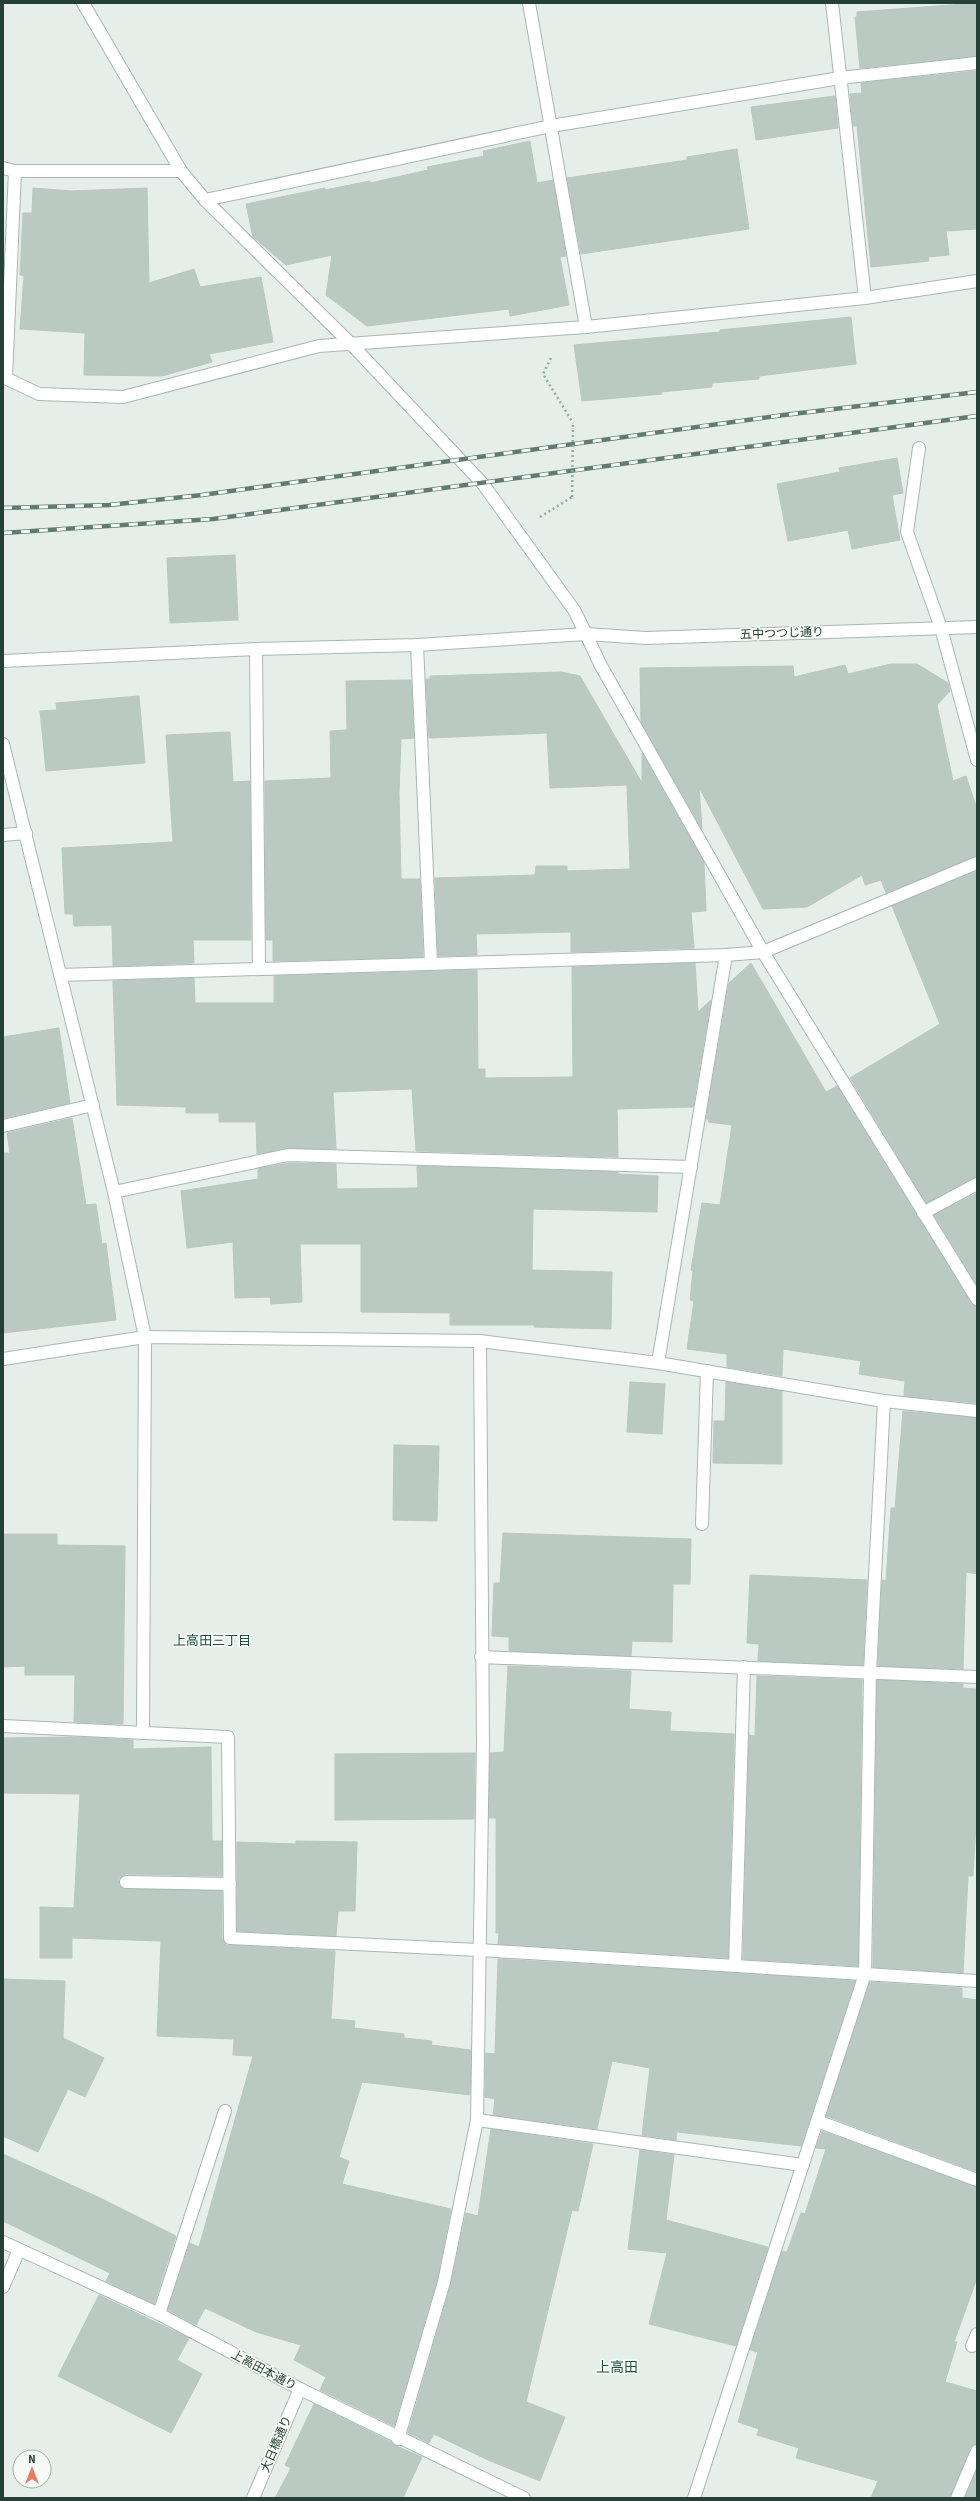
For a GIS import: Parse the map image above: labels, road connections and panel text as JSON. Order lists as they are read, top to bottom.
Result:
{
  "streets": {
    "street": ["五中つつじ通り", "上高田本通り", "大日橋通り"]
  },
  "crossings": [
    ["上高田本通り", "大日橋通り"]
  ],
  "districts": ["上高田三丁目", "上高田"],
  "north": "top"
}
